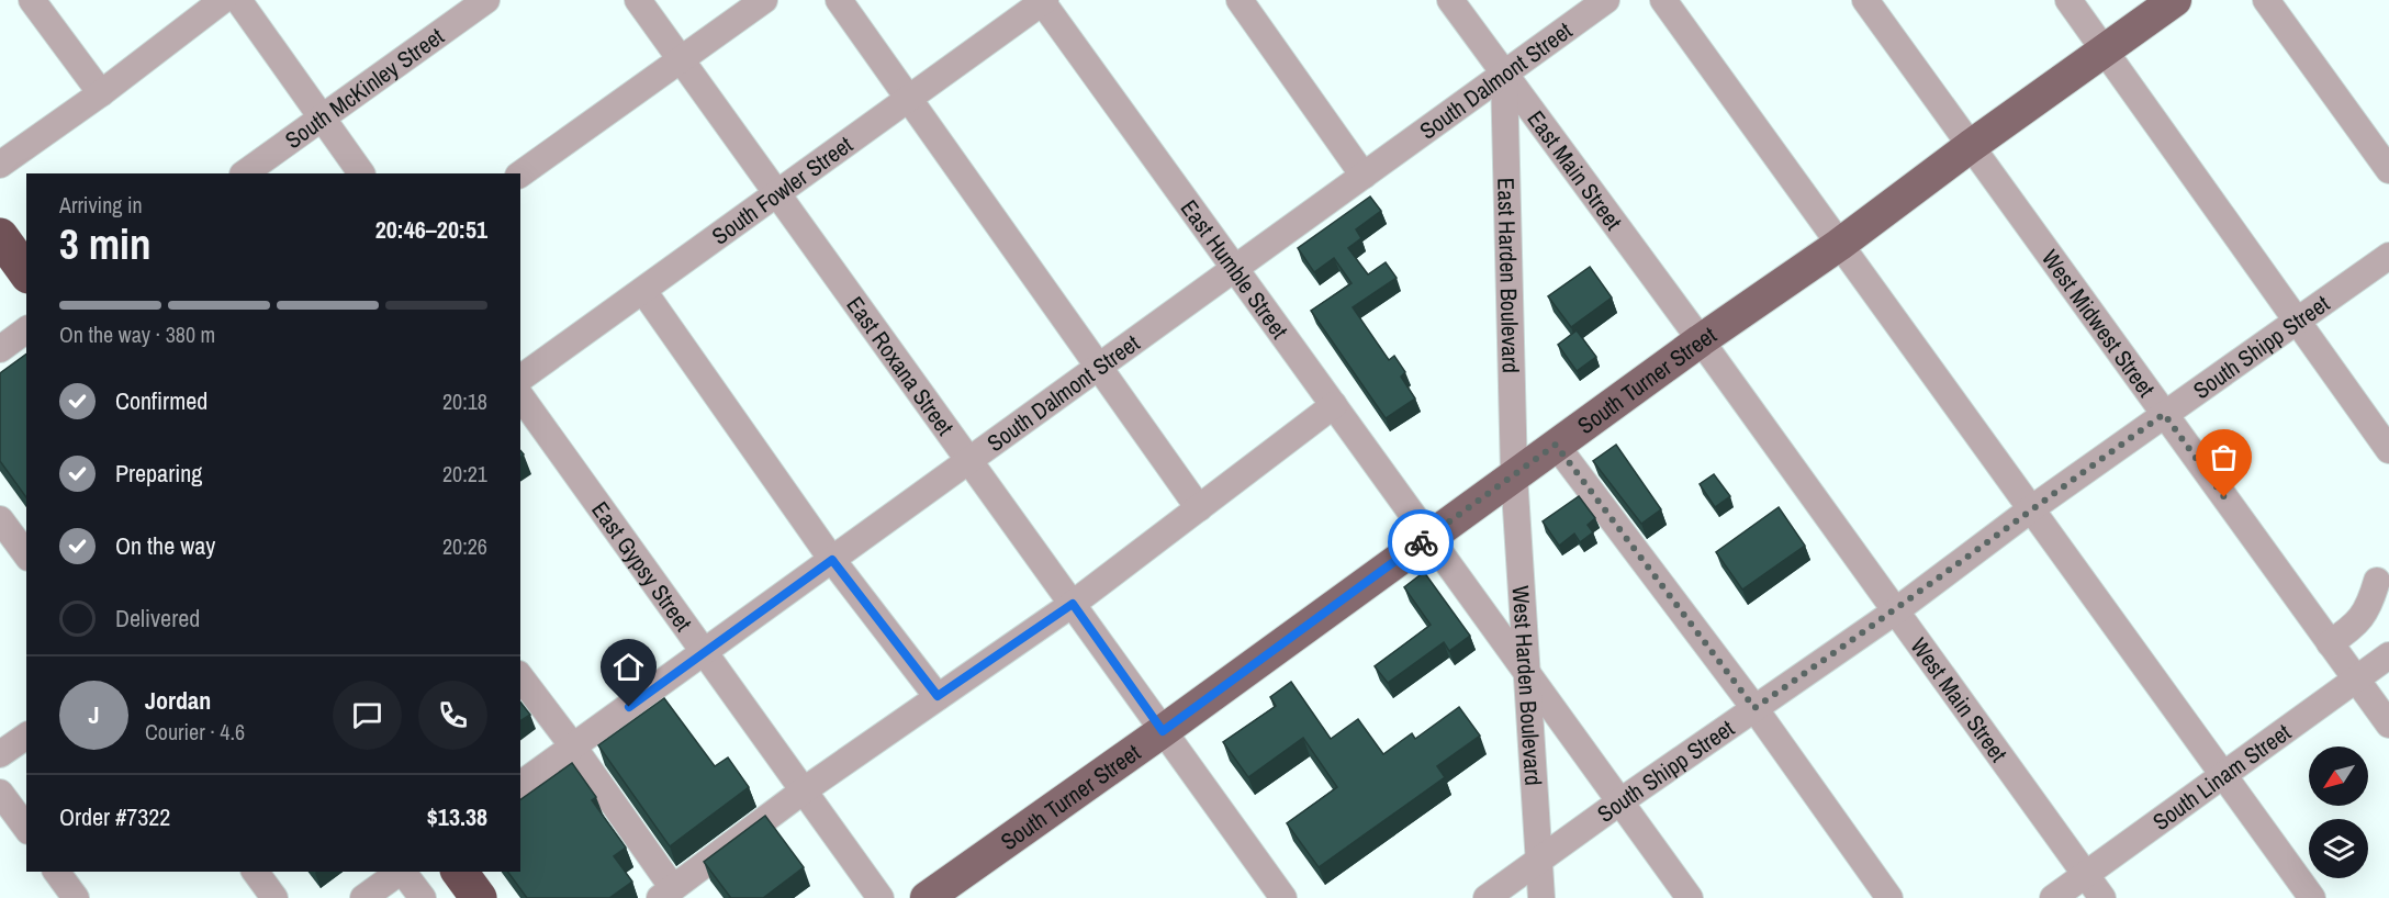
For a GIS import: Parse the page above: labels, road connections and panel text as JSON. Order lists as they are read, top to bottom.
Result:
{
  "streets": {
    "main road": ["South Turner Street"],
    "street": [
      "South Dalmont Street",
      "South McKinley Street",
      "East Main Street",
      "South Fowler Street",
      "East Humble Street",
      "East Harden Boulevard",
      "West Midwest Street",
      "South Shipp Street",
      "East Roxana Street",
      "East Gypsy Street",
      "West Harden Boulevard",
      "West Main Street",
      "South Linam Street"
    ]
  },
  "crossings": [
    ["South Dalmont Street", "East Main Street"],
    ["South Dalmont Street", "East Humble Street"],
    ["South Dalmont Street", "East Harden Boulevard"],
    ["South Dalmont Street", "East Roxana Street"],
    ["South Dalmont Street", "East Gypsy Street"],
    ["East Main Street", "East Harden Boulevard"],
    ["East Main Street", "South Turner Street"],
    ["East Main Street", "West Main Street"],
    ["South Fowler Street", "East Humble Street"],
    ["South Fowler Street", "East Roxana Street"],
    ["East Humble Street", "South Shipp Street"],
    ["East Humble Street", "South Turner Street"],
    ["East Humble Street", "West Harden Boulevard"],
    ["East Harden Boulevard", "South Turner Street"],
    ["East Harden Boulevard", "West Harden Boulevard"],
    ["West Midwest Street", "South Shipp Street"],
    ["West Midwest Street", "South Turner Street"],
    ["West Midwest Street", "South Linam Street"],
    ["South Shipp Street", "West Harden Boulevard"],
    ["South Shipp Street", "West Main Street"],
    ["East Roxana Street", "South Turner Street"],
    ["South Turner Street", "West Harden Boulevard"],
    ["South Turner Street", "West Main Street"],
    ["West Main Street", "South Linam Street"]
  ],
  "north": "bottom left",
  "page": {
    "heading": ["3 min", "Arriving in", "20:46–20:51"],
    "panel": [
      "Jordan",
      "Courier · 4.6",
      "Order #7322",
      "$13.38"
    ],
    "bar": "On the way · 380 m",
    "list": [
      ["Confirmed", "20:18"],
      ["Preparing", "20:21"],
      ["On the way", "20:26"],
      "Delivered"
    ],
    "round": "J"
  }
}
